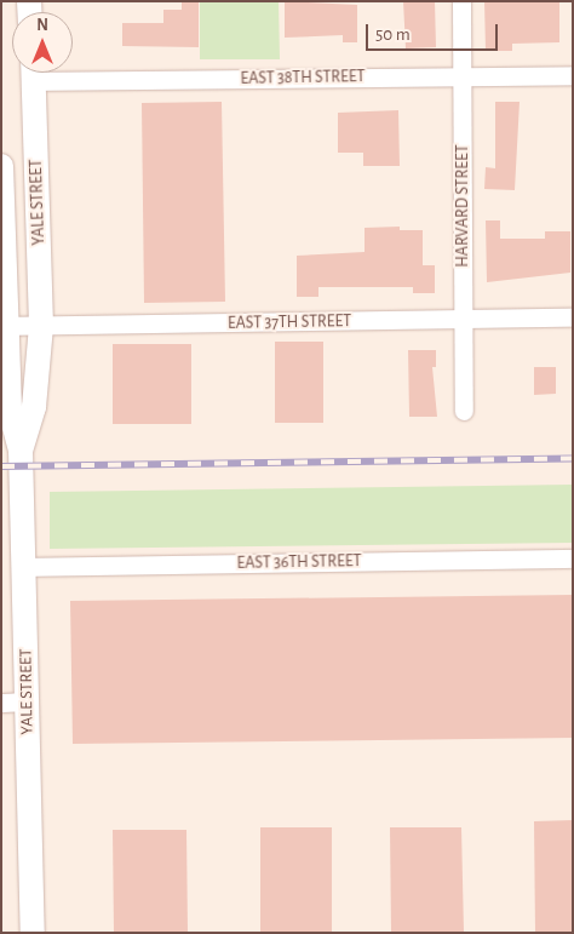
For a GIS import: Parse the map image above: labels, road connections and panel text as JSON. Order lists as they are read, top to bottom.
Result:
{
  "streets": {
    "main road": ["YALE STREET"],
    "street": [
      "EAST 38TH STREET",
      "HARVARD STREET",
      "EAST 37TH STREET",
      "EAST 36TH STREET"
    ]
  },
  "crossings": [
    ["EAST 38TH STREET", "HARVARD STREET"],
    ["YALE STREET", "EAST 37TH STREET"],
    ["YALE STREET", "EAST 36TH STREET"],
    ["HARVARD STREET", "EAST 37TH STREET"]
  ],
  "scale_bar": "50 m",
  "north": "top"
}
